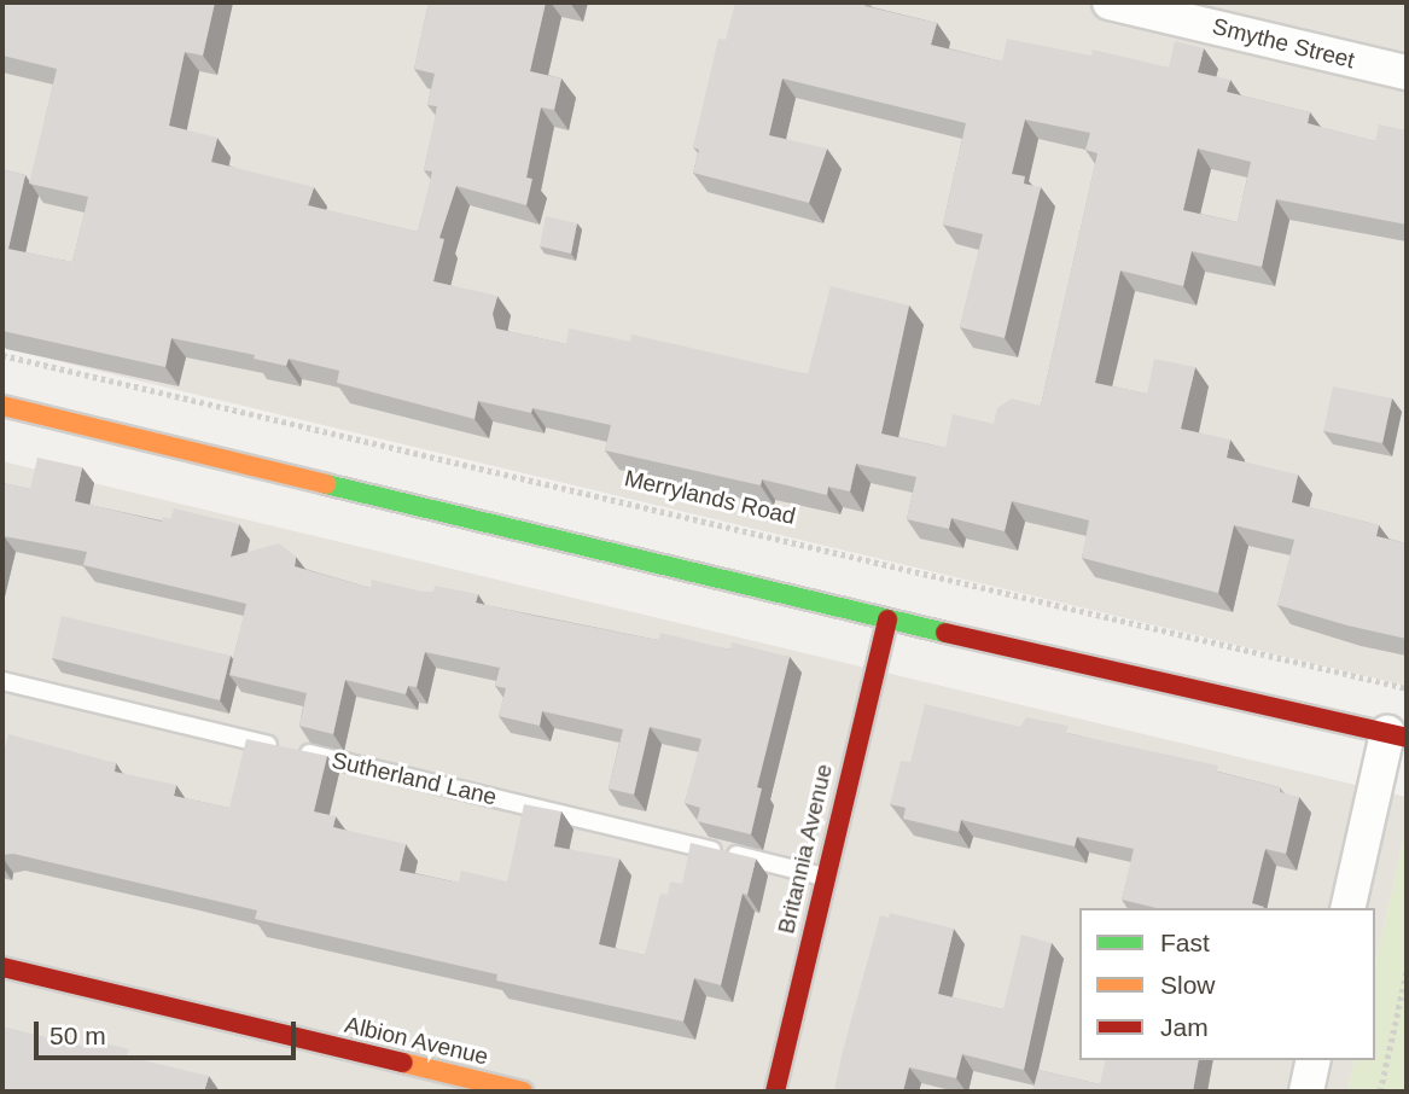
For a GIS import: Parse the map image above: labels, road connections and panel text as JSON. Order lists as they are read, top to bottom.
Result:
{
  "streets": {
    "main road": ["Britannia Avenue", "Albion Avenue"],
    "street": ["Smythe Street"],
    "lane": ["Sutherland Lane"],
    "path": ["Merrylands Road"]
  },
  "crossings": [
    ["Sutherland Lane", "Britannia Avenue"]
  ],
  "legend": ["Fast", "Slow", "Jam"],
  "scale_bar": "50 m"
}
